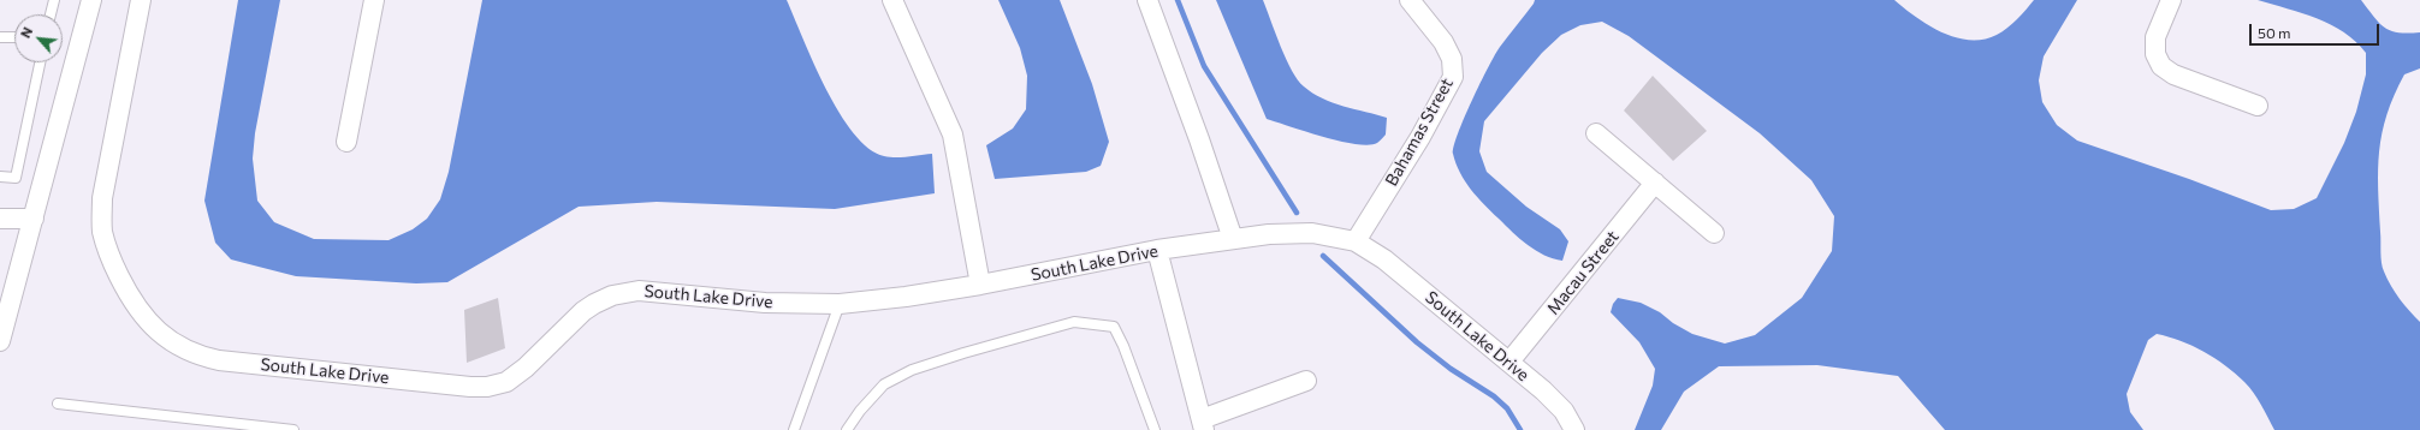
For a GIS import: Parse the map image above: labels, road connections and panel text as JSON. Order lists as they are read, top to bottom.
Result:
{
  "streets": {
    "street": ["Bahamas Street", "South Lake Drive", "Macau Street"]
  },
  "crossings": [
    ["Bahamas Street", "South Lake Drive"],
    ["South Lake Drive", "Macau Street"]
  ],
  "scale_bar": "50 m",
  "north": "top left"
}
